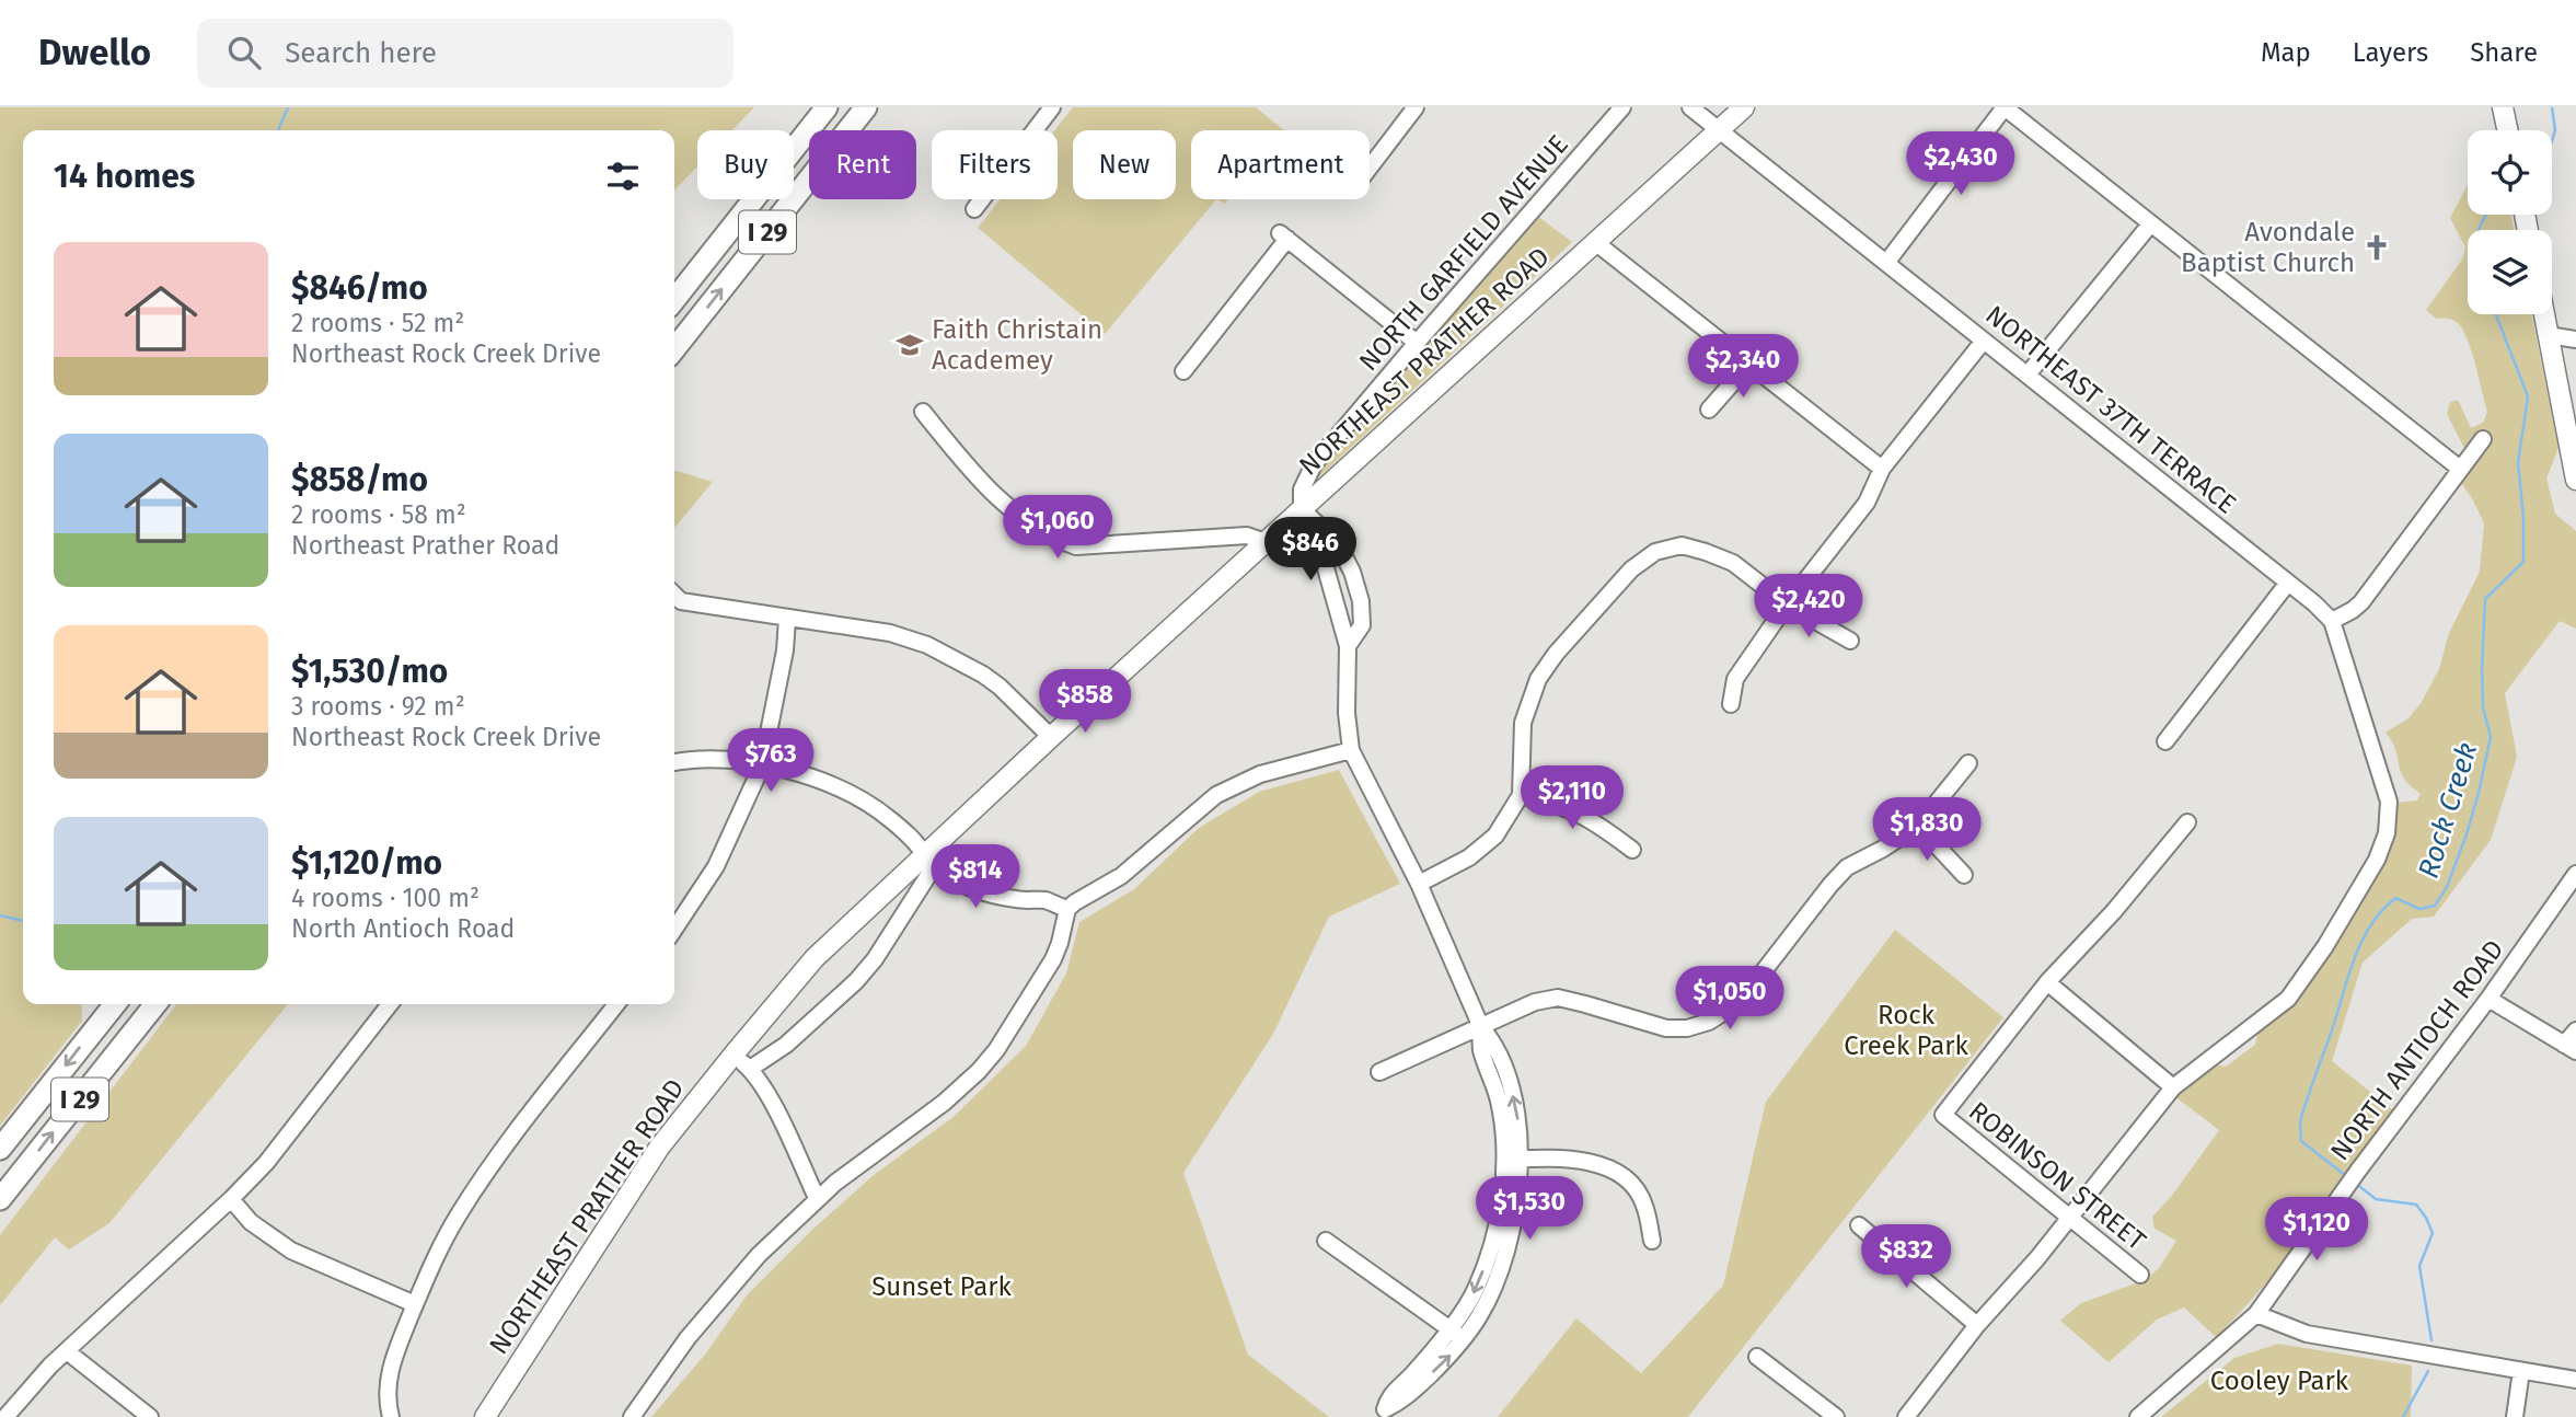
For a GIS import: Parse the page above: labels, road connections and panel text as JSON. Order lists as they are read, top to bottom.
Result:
{
  "streets": {
    "highway": ["I 29"],
    "main road": ["NORTHEAST PRATHER ROAD"],
    "street": [
      "NORTH GARFIELD AVENUE",
      "NORTHEAST 37TH TERRACE",
      "NORTH ANTIOCH ROAD",
      "ROBINSON STREET"
    ]
  },
  "crossings": [
    ["NORTH GARFIELD AVENUE", "NORTHEAST PRATHER ROAD"],
    ["NORTHEAST PRATHER ROAD", "NORTHEAST 37TH TERRACE"]
  ],
  "water": ["Rock Creek"],
  "parks": ["Rock Creek Park", "Sunset Park", "Cooley Park"],
  "places": {
    "church": ["Avondale Baptist Church"],
    "school or university": ["Faith Christain Academey"]
  },
  "page": {
    "header": "Dwello",
    "search": "Search here",
    "nav": ["Map", "Layers", "Share"],
    "chip": [
      "Buy",
      "Rent",
      "Filters",
      "New",
      "Apartment"
    ],
    "heading": "14 homes",
    "price": [
      "$2,430",
      "$2,340",
      "$1,060",
      "$846",
      "$2,420",
      "$858",
      "$763",
      "$2,110",
      "$1,830",
      "$814",
      "$1,050",
      "$1,530",
      "$1,120",
      "$832"
    ],
    "list": [
      {
        "name": "$846/mo",
        "note": "2 rooms · 52 m² · Northeast Rock Creek Drive"
      },
      {
        "name": "$858/mo",
        "note": "2 rooms · 58 m² · Northeast Prather Road"
      },
      {
        "name": "$1,530/mo",
        "note": "3 rooms · 92 m² · Northeast Rock Creek Drive"
      },
      {
        "name": "$1,120/mo",
        "note": "4 rooms · 100 m² · North Antioch Road"
      }
    ]
  }
}
